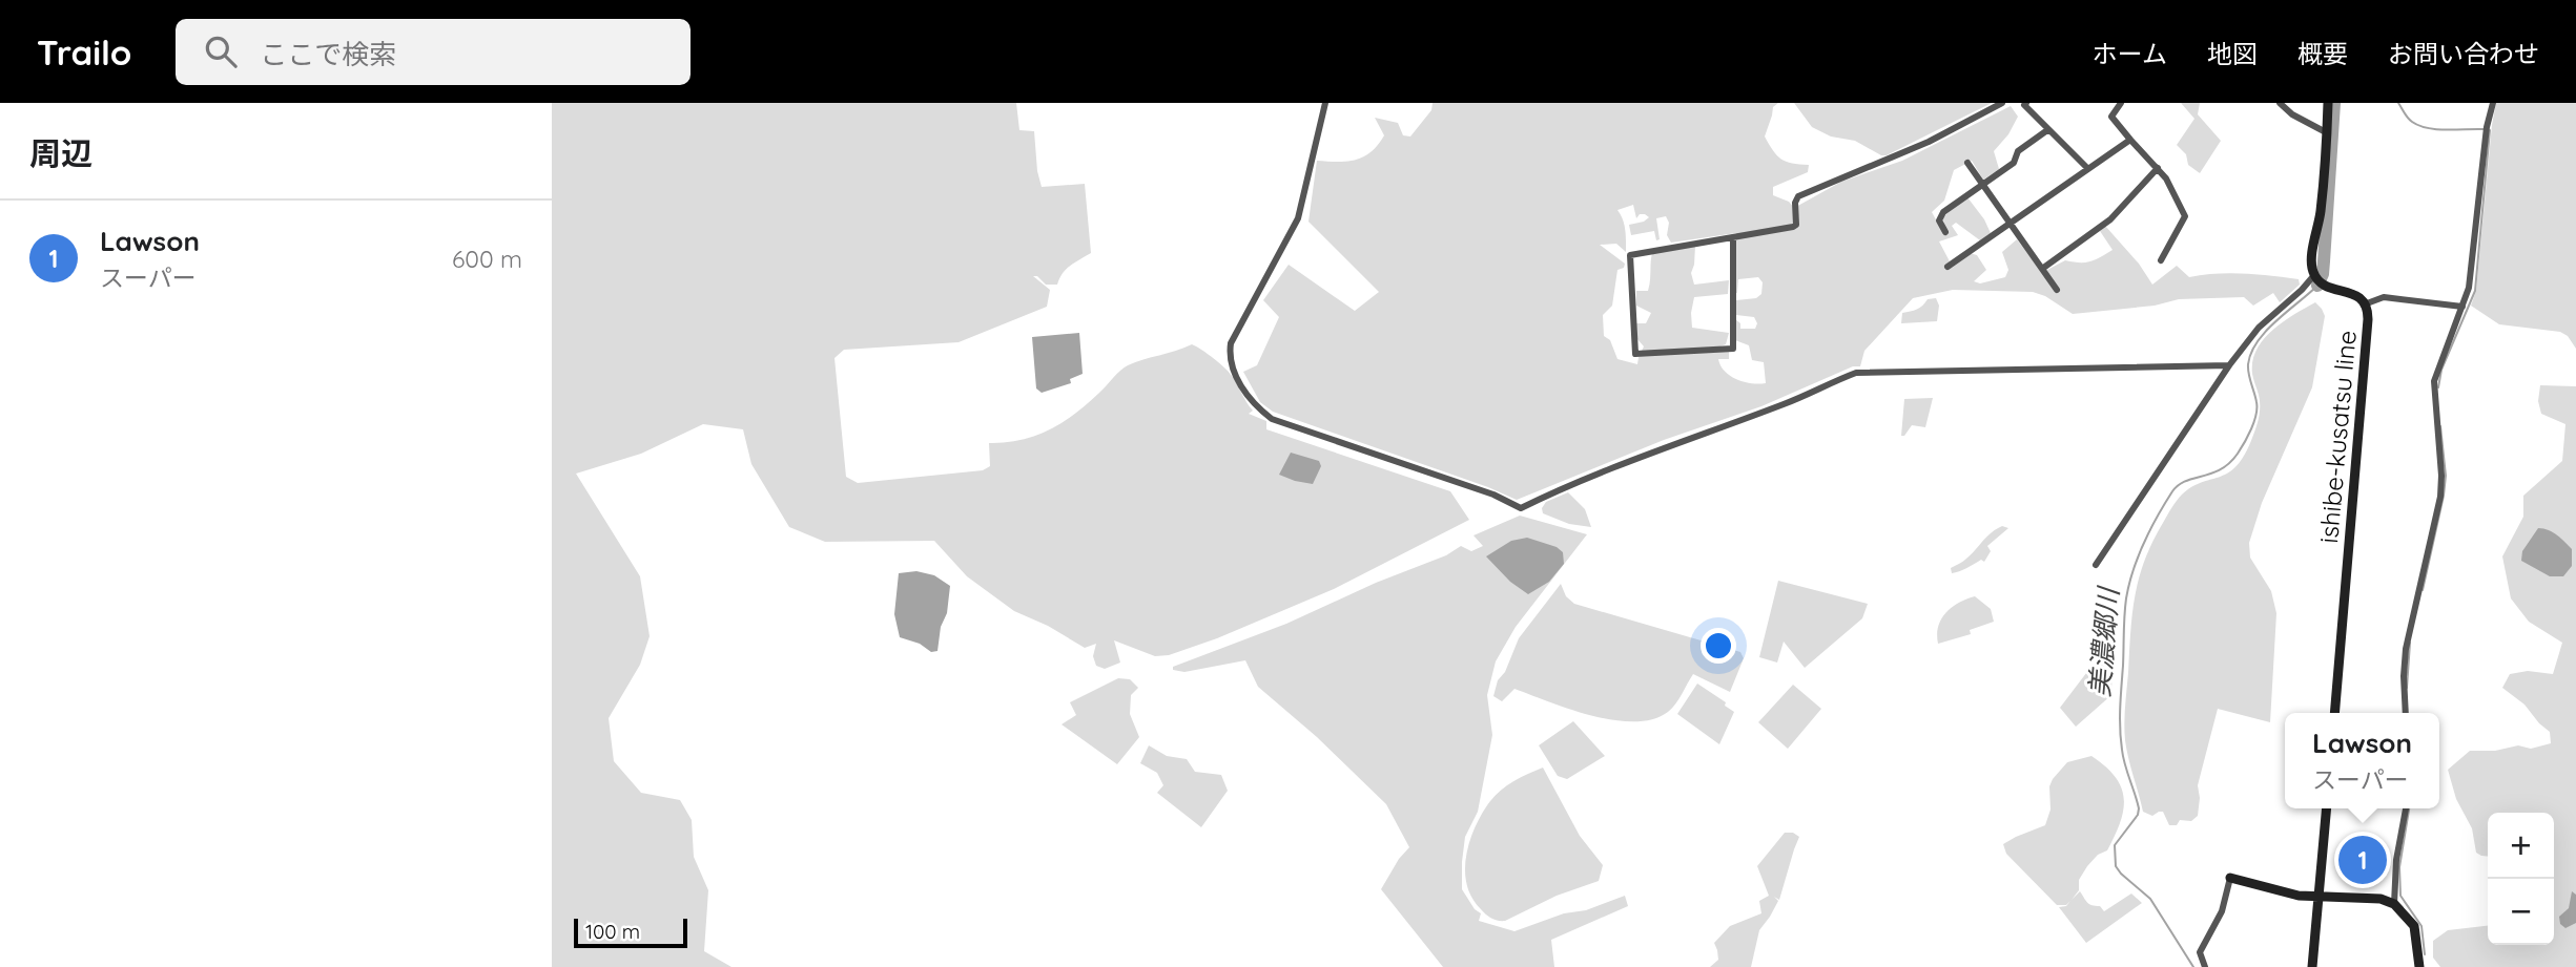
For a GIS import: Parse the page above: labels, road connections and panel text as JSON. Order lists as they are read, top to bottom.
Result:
{
  "streets": {
    "main road": ["ishibe-kusatsu line"]
  },
  "water": ["美濃郷川"],
  "scale_bar": "100 m",
  "page": {
    "header": "Trailo",
    "search": "ここで検索",
    "nav": [
      "ホーム",
      "地図",
      "概要",
      "お問い合わせ"
    ],
    "heading": "周辺",
    "list": [
      {
        "mark": "1",
        "name": "Lawson",
        "note": "スーパー",
        "value": "600 m"
      }
    ],
    "popup": ["Lawson", "スーパー"],
    "map_buttons": ["+", "−"],
    "pins": "1",
    "scale": "100 m"
  }
}
